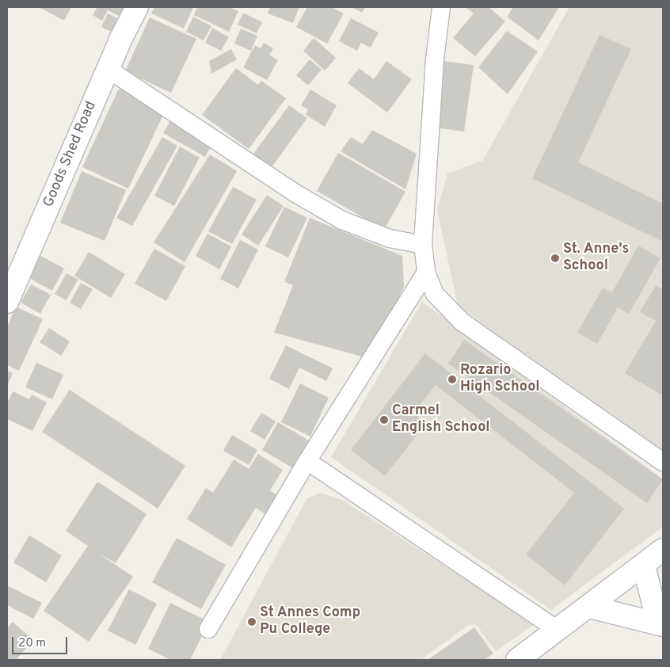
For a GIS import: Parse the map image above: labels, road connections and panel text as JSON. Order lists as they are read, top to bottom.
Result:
{
  "streets": {
    "street": ["Goods Shed Road"]
  },
  "places": [
    "St. Anne's School",
    "Rozario High School",
    "Carmel English School",
    "St Annes Comp Pu College"
  ],
  "scale_bar": "20 m"
}
